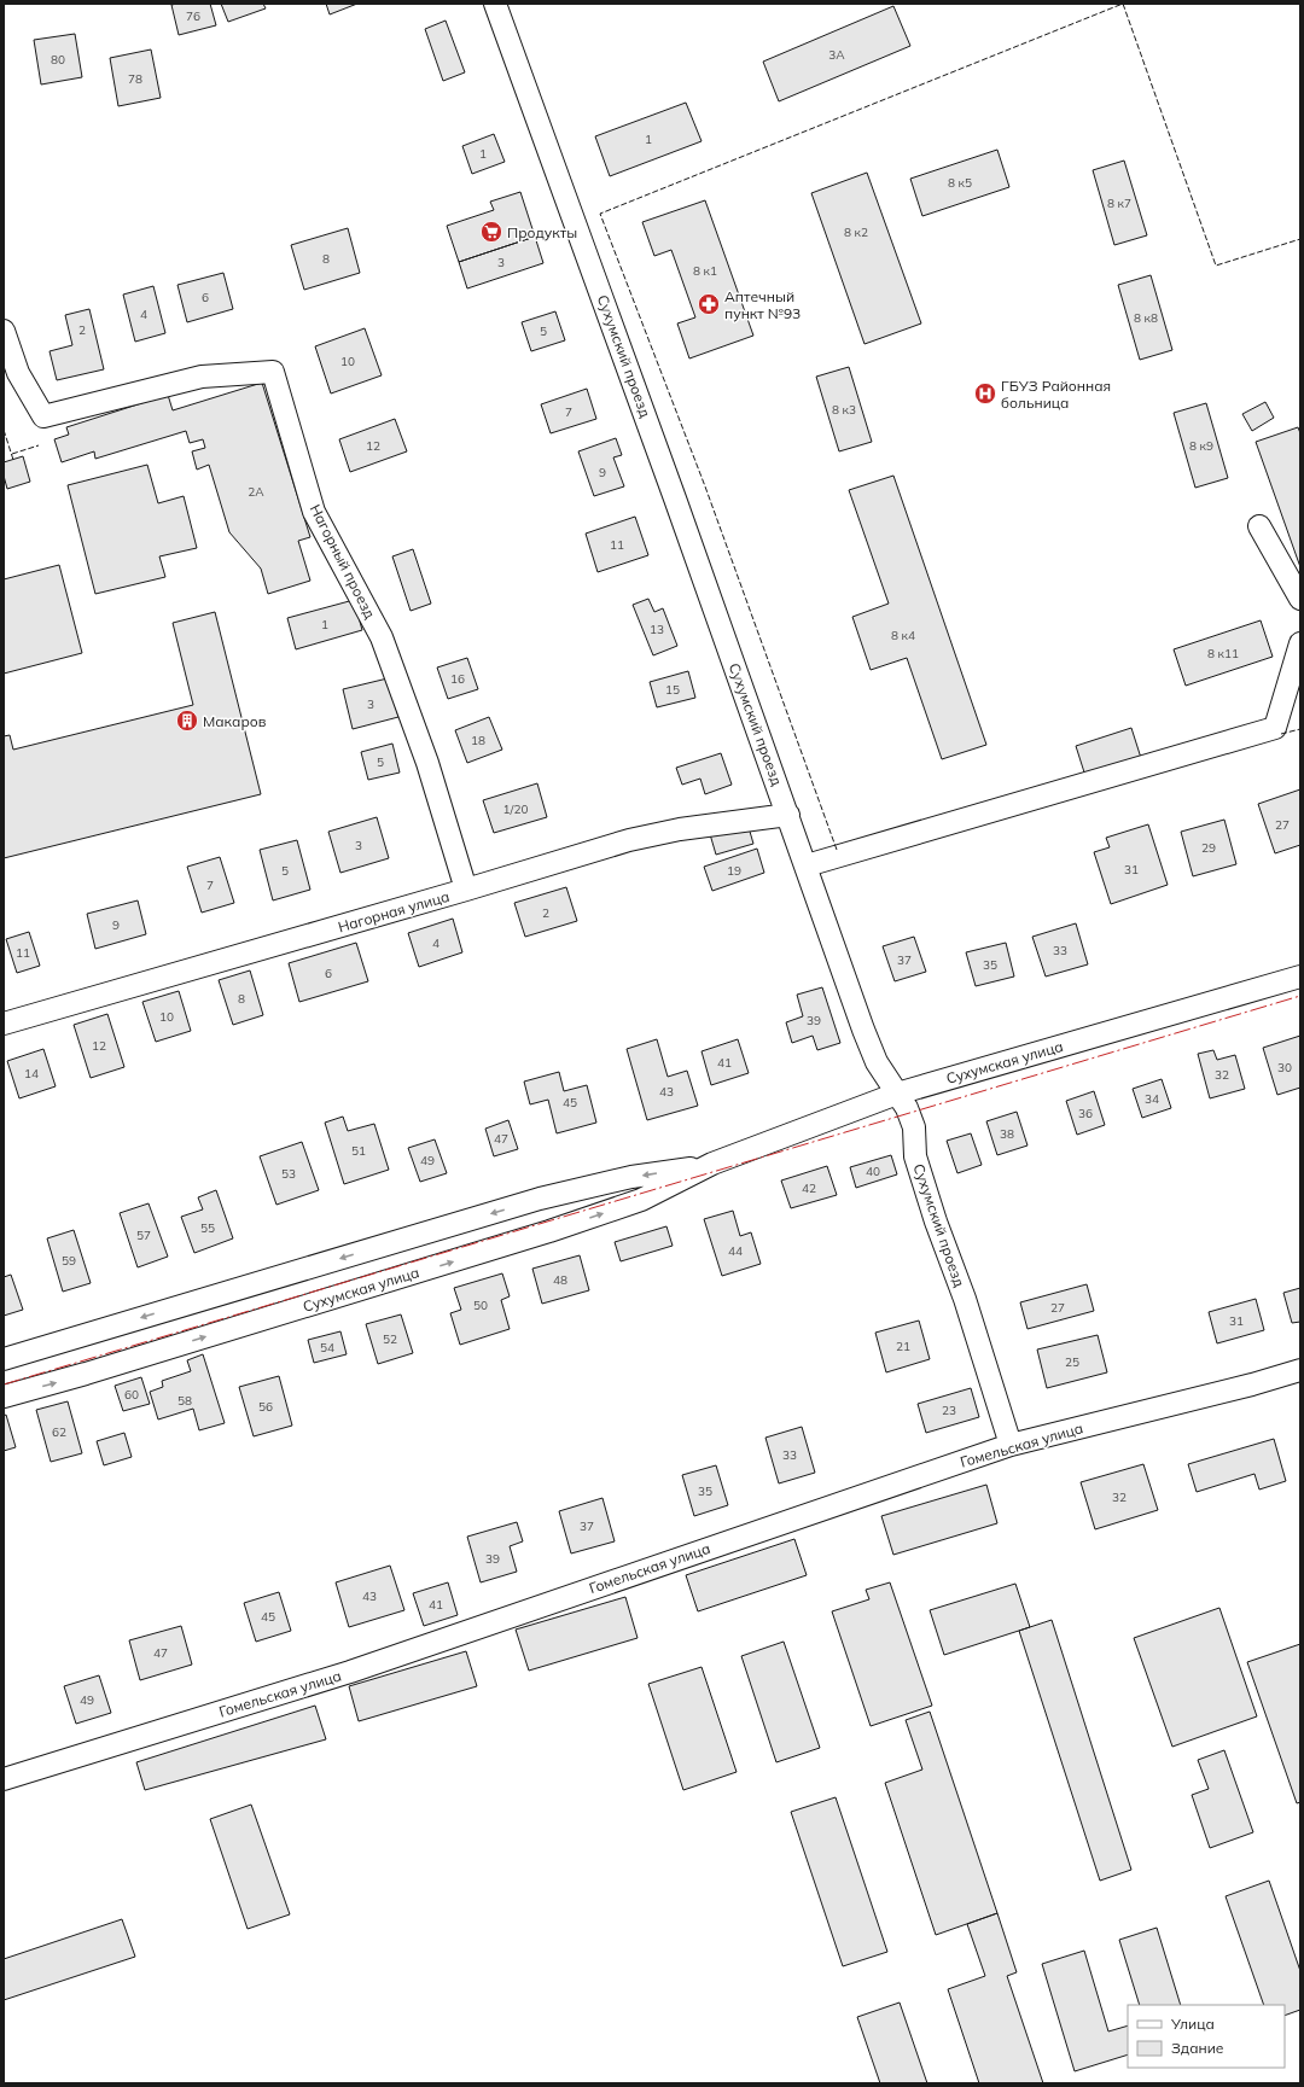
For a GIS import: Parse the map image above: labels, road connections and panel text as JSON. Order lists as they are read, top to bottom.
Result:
{
  "streets": {
    "street": [
      "Сухумский проезд",
      "Нагорный проезд",
      "Нагорная улица",
      "Сухумская улица",
      "Гомельская улица"
    ]
  },
  "crossings": [
    ["Сухумский проезд", "Нагорная улица"],
    ["Сухумский проезд", "Сухумская улица"],
    ["Сухумский проезд", "Гомельская улица"],
    ["Нагорный проезд", "Нагорная улица"]
  ],
  "places": {
    "supermarket": ["Продукты"],
    "pharmacy": ["Аптечный пункт №93"],
    "hospital": ["ГБУЗ Районная больница"],
    "building": ["Макаров"]
  },
  "house_numbers": [
    "76",
    "3А",
    "80",
    "78",
    "1",
    "1",
    "8 к5",
    "8 к7",
    "8 к2",
    "8",
    "3",
    "8 к1",
    "6",
    "4",
    "8 к8",
    "2",
    "5",
    "10",
    "8 к3",
    "7",
    "12",
    "8 к9",
    "9",
    "2А",
    "11",
    "1",
    "13",
    "8 к4",
    "8 к11",
    "16",
    "15",
    "3",
    "18",
    "5",
    "1/20",
    "27",
    "3",
    "29",
    "31",
    "5",
    "19",
    "7",
    "2",
    "9",
    "4",
    "33",
    "11",
    "37",
    "35",
    "6",
    "8",
    "10",
    "39",
    "12",
    "41",
    "30",
    "14",
    "32",
    "43",
    "34",
    "45",
    "36",
    "38",
    "47",
    "51",
    "49",
    "40",
    "53",
    "42",
    "55",
    "57",
    "44",
    "59",
    "48",
    "50",
    "27",
    "31",
    "52",
    "21",
    "54",
    "25",
    "60",
    "58",
    "56",
    "23",
    "62",
    "33",
    "35",
    "32",
    "37",
    "39",
    "43",
    "41",
    "45",
    "47",
    "49"
  ],
  "legend": ["Улица", "Здание"]
}
